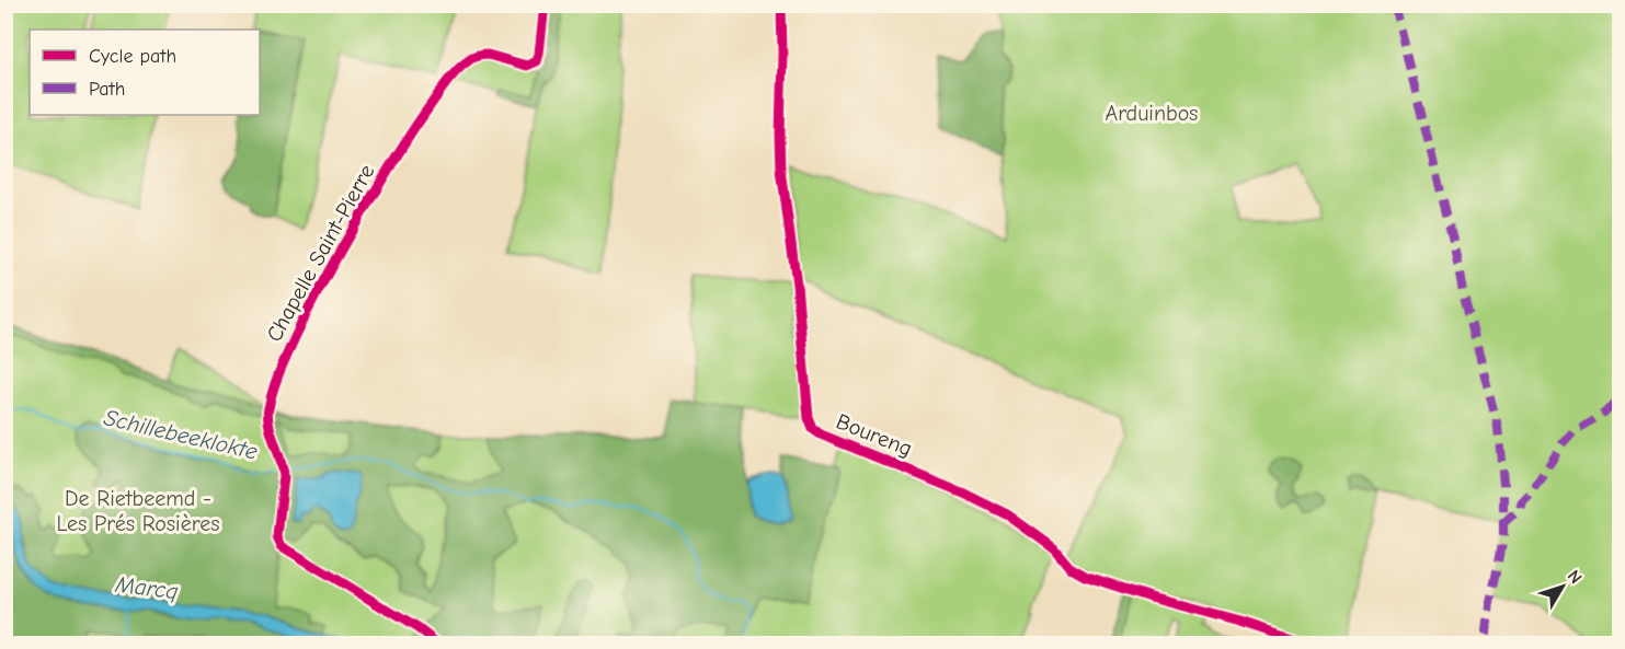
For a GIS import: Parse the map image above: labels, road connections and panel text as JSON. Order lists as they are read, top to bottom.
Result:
{
  "streets": {
    "street": ["Chapelle Saint-Pierre", "Boureng"]
  },
  "water": ["Schillebeeklokte", "Marcq"],
  "parks": ["Arduinbos", "De Rietbeemd - Les Prés Rosières"],
  "legend": ["Cycle path", "Path"],
  "north": "top right"
}
